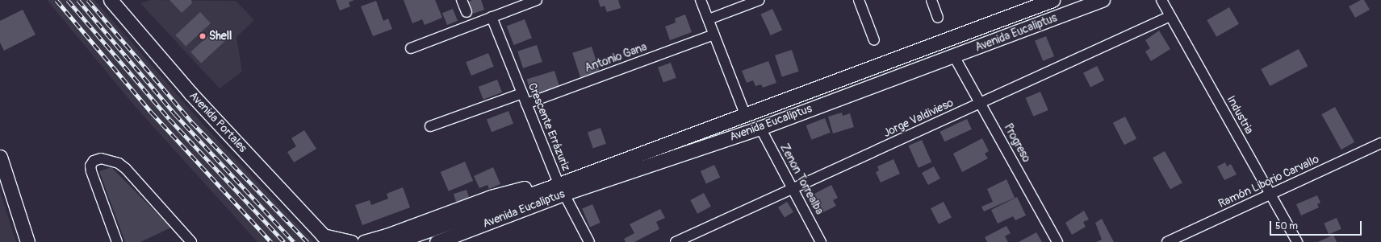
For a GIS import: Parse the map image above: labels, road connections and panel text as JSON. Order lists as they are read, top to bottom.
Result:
{
  "streets": {
    "main road": ["Avenida Eucaliptus", "Avenida Portales"],
    "street": [
      "Antonio Gana",
      "Industria",
      "Jorge Valdivieso",
      "Crescente Errázuriz",
      "Progreso",
      "Zenon Torrealba",
      "Ramón Liborio Carvallo"
    ]
  },
  "crossings": [
    ["Avenida Eucaliptus", "Crescente Errázuriz"],
    ["Avenida Eucaliptus", "Progreso"],
    ["Avenida Eucaliptus", "Zenon Torrealba"],
    ["Antonio Gana", "Crescente Errázuriz"],
    ["Industria", "Jorge Valdivieso"],
    ["Industria", "Ramón Liborio Carvallo"],
    ["Jorge Valdivieso", "Progreso"],
    ["Jorge Valdivieso", "Zenon Torrealba"]
  ],
  "places": ["Shell"],
  "scale_bar": "50 m"
}
